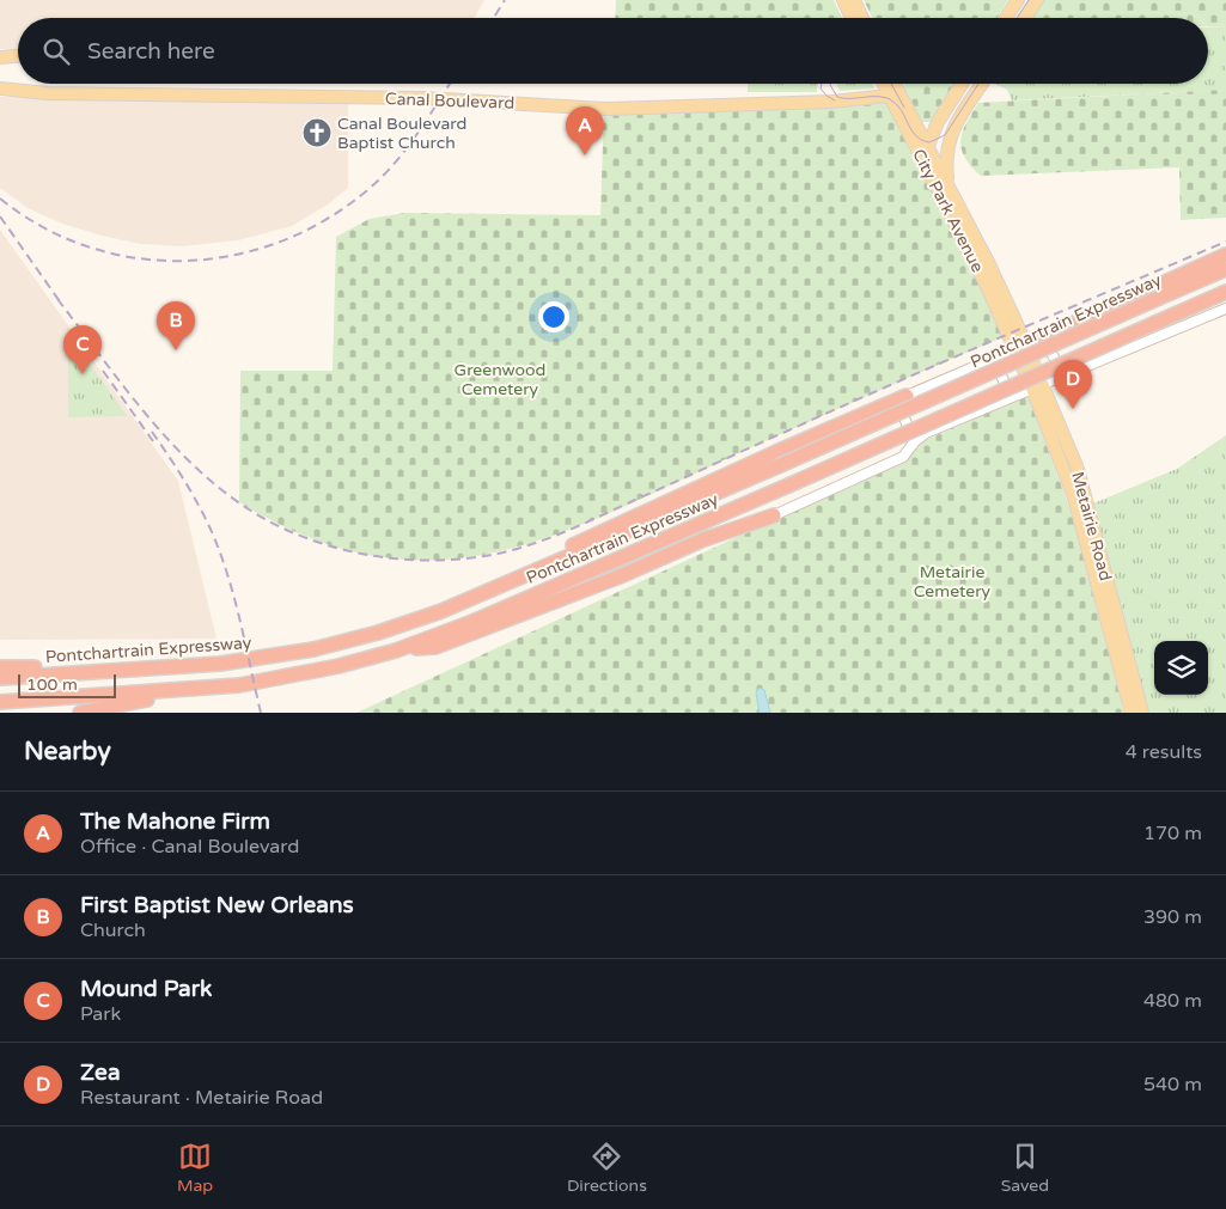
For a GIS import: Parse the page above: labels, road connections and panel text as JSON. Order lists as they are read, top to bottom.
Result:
{
  "streets": {
    "highway": ["Pontchartrain Expressway"],
    "main road": ["Canal Boulevard", "City Park Avenue", "Metairie Road"]
  },
  "crossings": [
    ["Canal Boulevard", "City Park Avenue"],
    ["City Park Avenue", "Metairie Road"]
  ],
  "parks": ["Greenwood Cemetery", "Metairie Cemetery"],
  "places": {
    "church": ["Canal Boulevard Baptist Church"]
  },
  "scale_bar": "100 m",
  "page": {
    "search": "Search here",
    "pins": [
      "A",
      "B",
      "C",
      "D"
    ],
    "scale": "100 m",
    "heading": ["Nearby", "4 results"],
    "list": [
      {
        "mark": "A",
        "name": "The Mahone Firm",
        "note": "Office · Canal Boulevard",
        "value": "170 m"
      },
      {
        "mark": "B",
        "name": "First Baptist New Orleans",
        "note": "Church",
        "value": "390 m"
      },
      {
        "mark": "C",
        "name": "Mound Park",
        "note": "Park",
        "value": "480 m"
      },
      {
        "mark": "D",
        "name": "Zea",
        "note": "Restaurant · Metairie Road",
        "value": "540 m"
      }
    ],
    "nav": ["Map", "Directions", "Saved"]
  }
}
